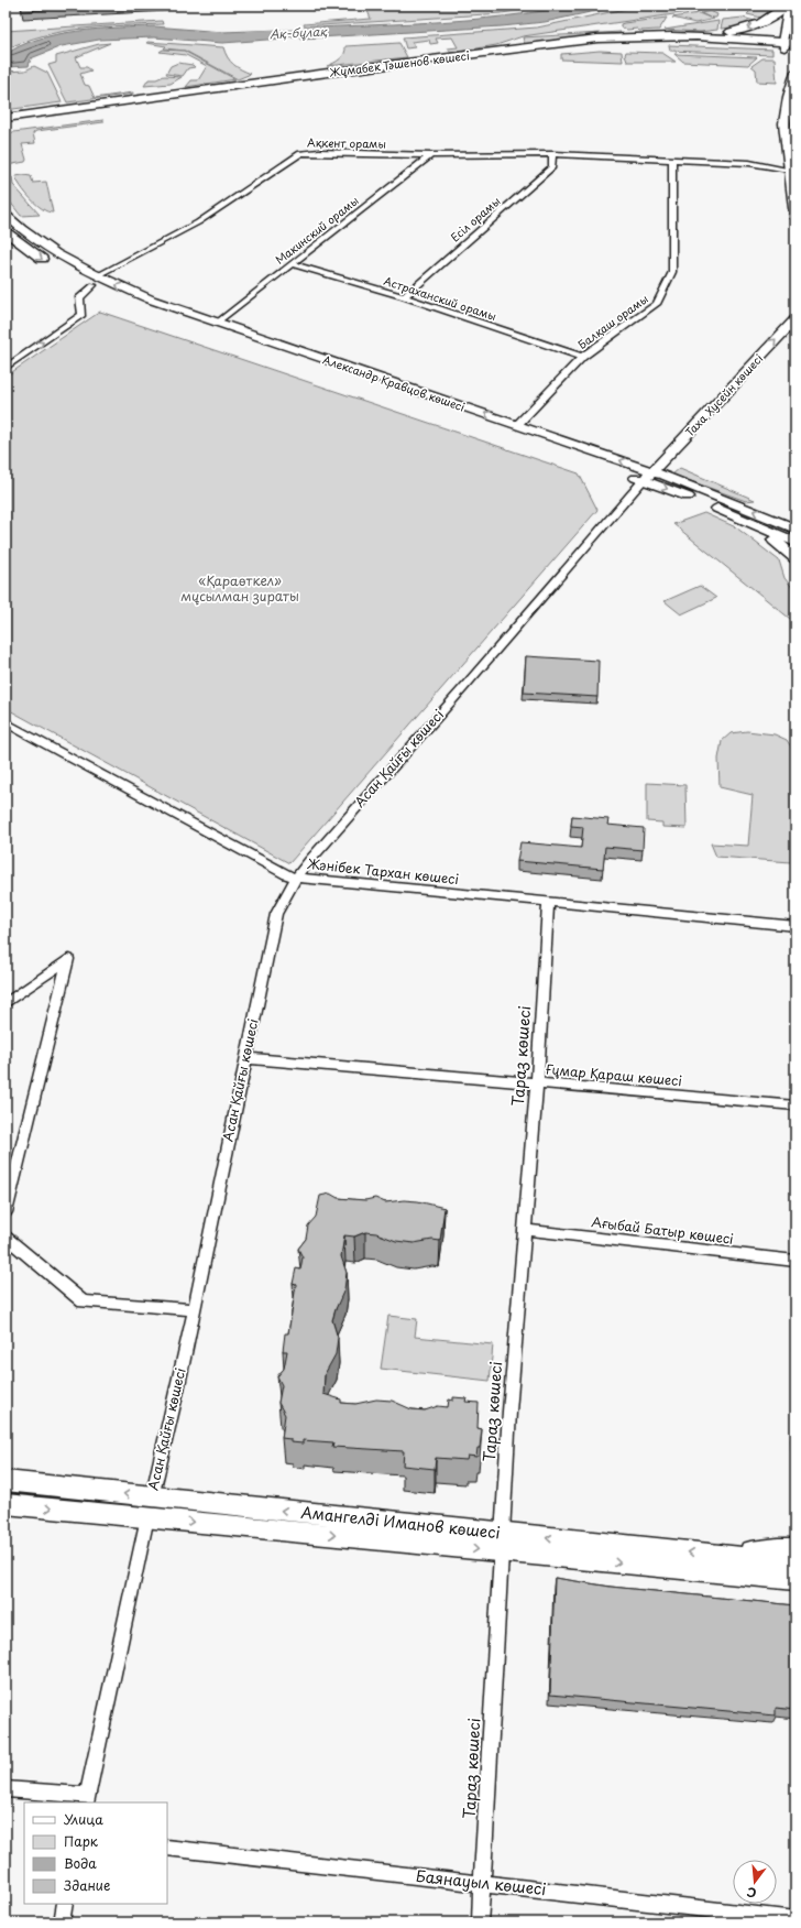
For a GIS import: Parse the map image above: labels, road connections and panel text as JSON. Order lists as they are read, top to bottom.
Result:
{
  "streets": {
    "main road": [
      "Жұмабек Тәшенов көшесі",
      "Александр Кравцов көшесі",
      "Таха Хусейн көшесі",
      "Асан Қайғы көшесі",
      "Амангелді Иманов көшесі"
    ],
    "street": [
      "Ақкент орамы",
      "Есіл орамы",
      "Макинский орамы",
      "Астраханский орамы",
      "Балқаш орамы",
      "Жәнібек Тархан көшесі",
      "Тараз көшесі",
      "Ғұмар Қараш көшесі",
      "Ағыбай Батыр көшесі",
      "Баянауыл көшесі"
    ]
  },
  "crossings": [
    ["Ақкент орамы", "Есіл орамы"],
    ["Ақкент орамы", "Макинский орамы"],
    ["Ақкент орамы", "Александр Кравцов көшесі"],
    ["Есіл орамы", "Астраханский орамы"],
    ["Макинский орамы", "Астраханский орамы"],
    ["Макинский орамы", "Александр Кравцов көшесі"],
    ["Астраханский орамы", "Балқаш орамы"],
    ["Балқаш орамы", "Александр Кравцов көшесі"],
    ["Александр Кравцов көшесі", "Таха Хусейн көшесі"],
    ["Александр Кравцов көшесі", "Асан Қайғы көшесі"],
    ["Таха Хусейн көшесі", "Асан Қайғы көшесі"],
    ["Асан Қайғы көшесі", "Жәнібек Тархан көшесі"],
    ["Асан Қайғы көшесі", "Ғұмар Қараш көшесі"],
    ["Асан Қайғы көшесі", "Амангелді Иманов көшесі"],
    ["Жәнібек Тархан көшесі", "Тараз көшесі"],
    ["Тараз көшесі", "Ғұмар Қараш көшесі"],
    ["Тараз көшесі", "Ағыбай Батыр көшесі"],
    ["Тараз көшесі", "Амангелді Иманов көшесі"],
    ["Тараз көшесі", "Баянауыл көшесі"]
  ],
  "one_way": ["Таха Хусейн көшесі"],
  "water": ["Ақ-бұлақ"],
  "parks": ["«Қараөткел» мұсылман зираты"],
  "legend": [
    "Улица",
    "Парк",
    "Вода",
    "Здание"
  ],
  "north": "bottom"
}
